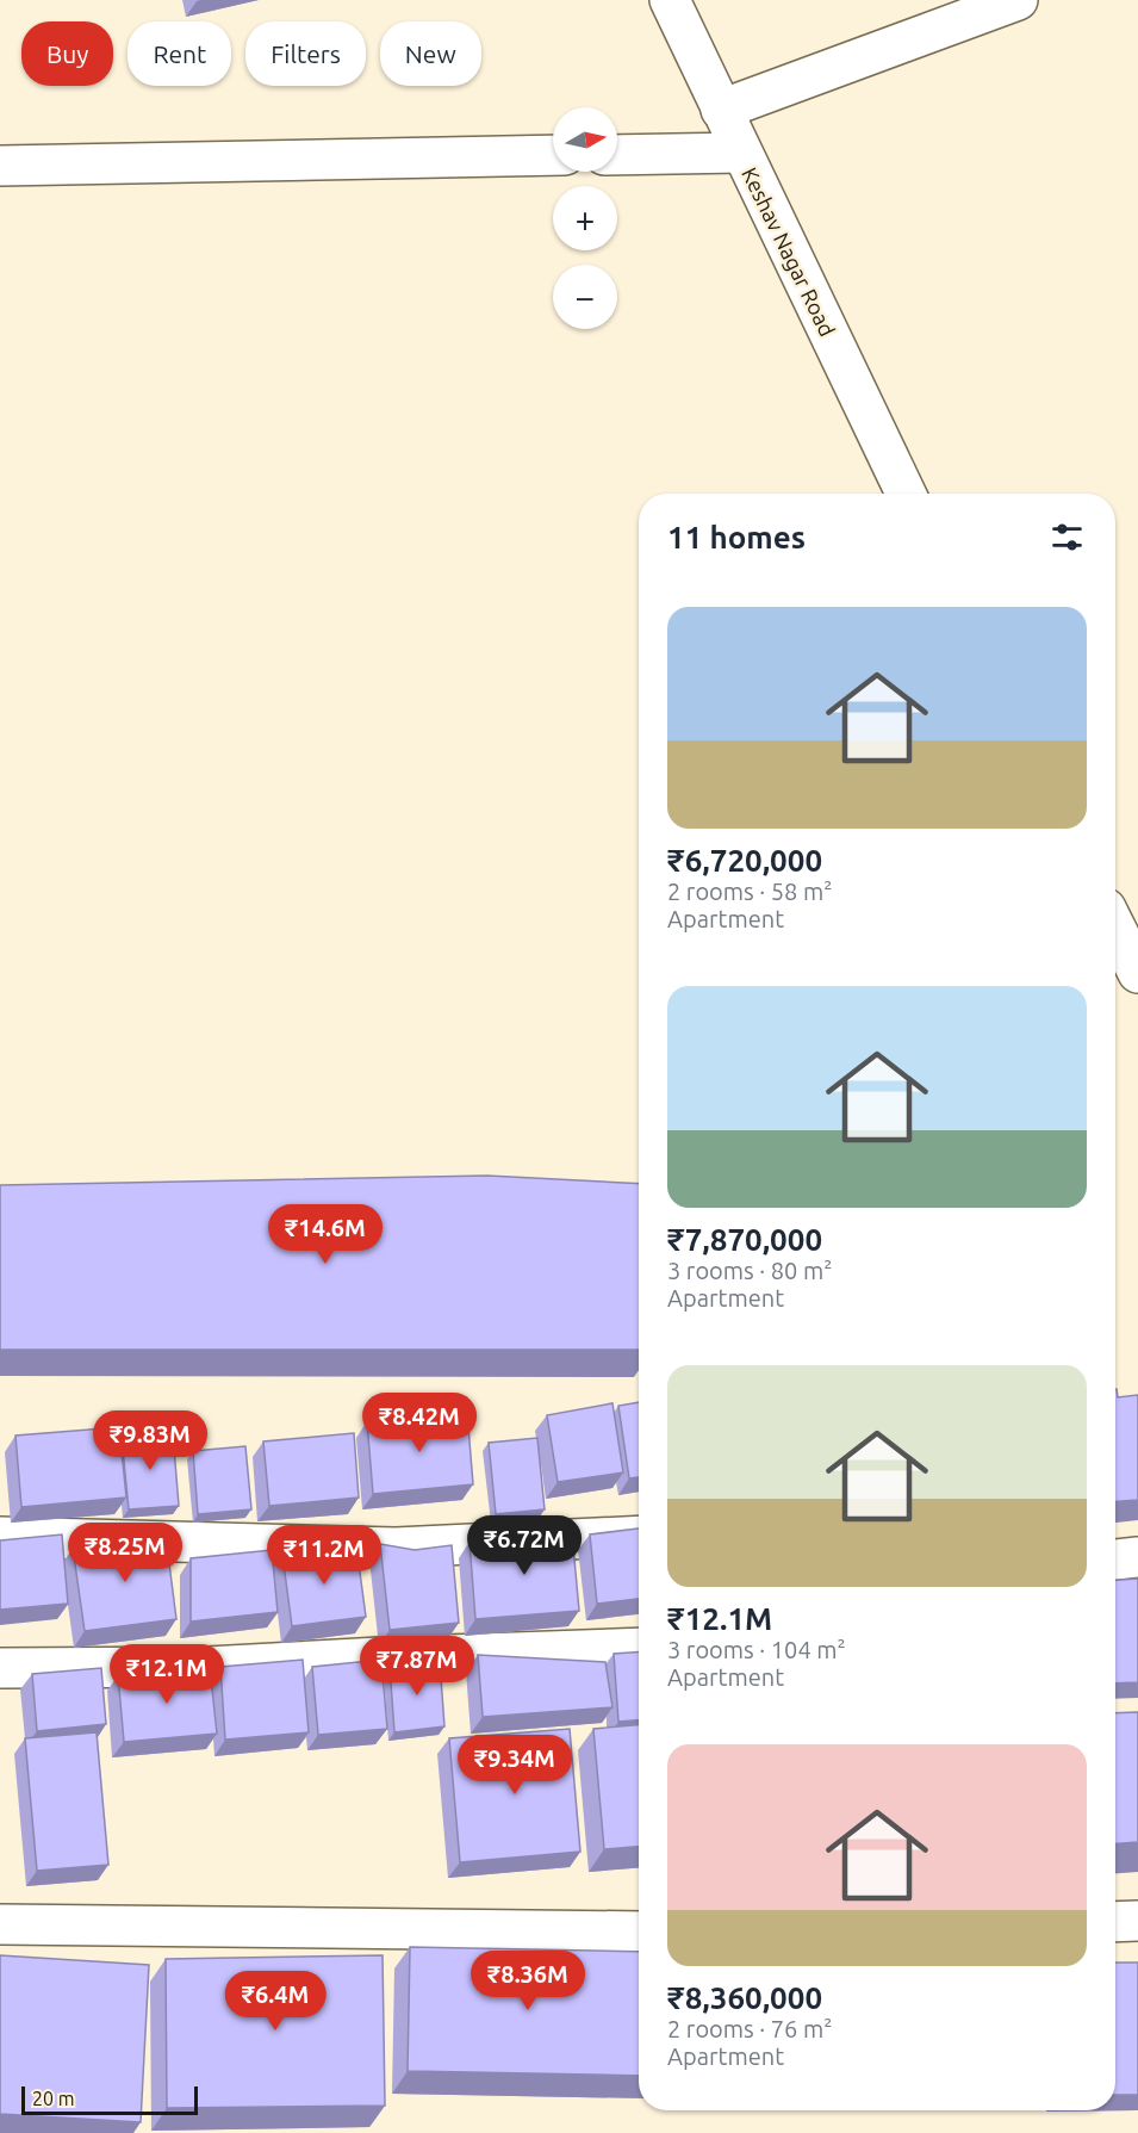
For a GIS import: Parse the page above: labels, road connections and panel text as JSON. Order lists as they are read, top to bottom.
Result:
{
  "streets": {
    "street": ["Keshav Nagar Road"]
  },
  "scale_bar": "20 m",
  "north": "right",
  "page": {
    "chip": [
      "Buy",
      "Rent",
      "Filters",
      "New"
    ],
    "map_buttons": ["+", "−"],
    "heading": "11 homes",
    "list": [
      {
        "name": "₹6,720,000",
        "note": "2 rooms · 58 m² · Apartment"
      },
      {
        "name": "₹7,870,000",
        "note": "3 rooms · 80 m² · Apartment"
      },
      {
        "name": "₹12.1M",
        "note": "3 rooms · 104 m² · Apartment"
      },
      {
        "name": "₹8,360,000",
        "note": "2 rooms · 76 m² · Apartment"
      }
    ],
    "price": [
      "₹14.6M",
      "₹8.42M",
      "₹9.83M",
      "₹6.72M",
      "₹8.25M",
      "₹11.2M",
      "₹7.87M",
      "₹12.1M",
      "₹9.34M",
      "₹8.36M",
      "₹6.4M"
    ],
    "scale": "20 m"
  }
}
